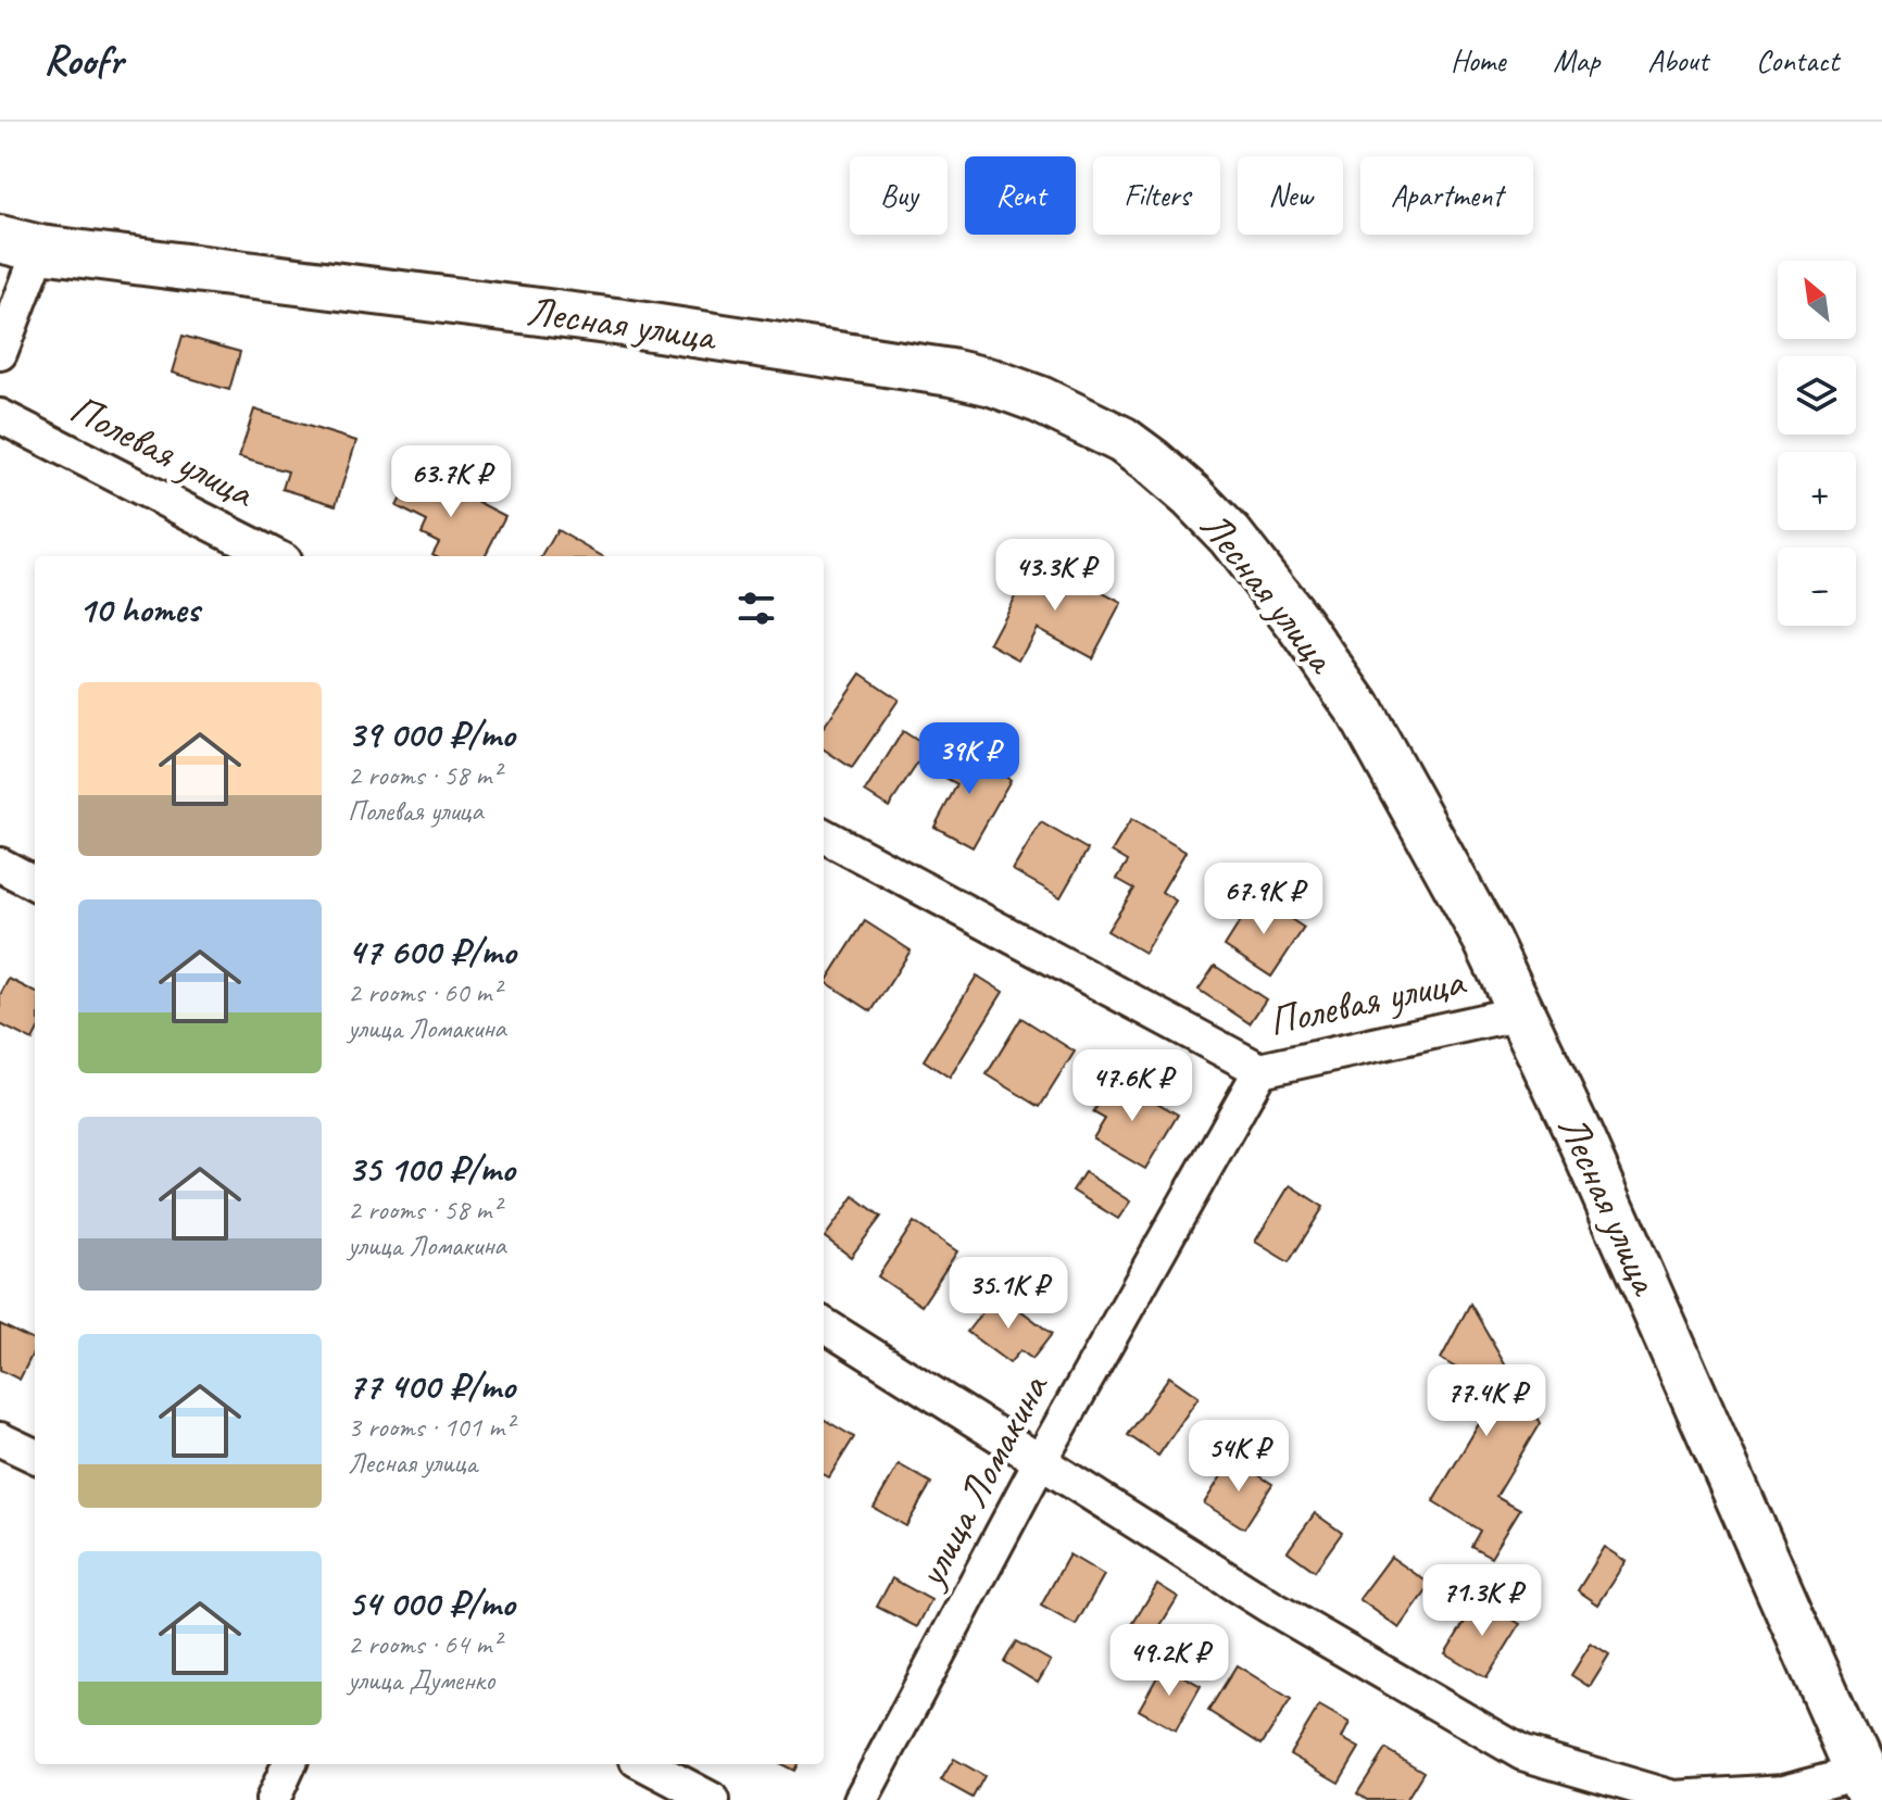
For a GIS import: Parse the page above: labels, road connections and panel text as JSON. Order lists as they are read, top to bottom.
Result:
{
  "streets": {
    "street": ["Лесная улица", "Полевая улица", "улица Ломакина"]
  },
  "crossings": [
    ["Лесная улица", "Полевая улица"],
    ["Полевая улица", "улица Ломакина"]
  ],
  "north": "top left",
  "page": {
    "header": "Roofr",
    "nav": [
      "Home",
      "Map",
      "About",
      "Contact"
    ],
    "chip": [
      "Buy",
      "Rent",
      "Filters",
      "New",
      "Apartment"
    ],
    "map_buttons": ["+", "−"],
    "price": [
      "63.7K ₽",
      "43.3K ₽",
      "39K ₽",
      "67.9K ₽",
      "47.6K ₽",
      "35.1K ₽",
      "77.4K ₽",
      "54K ₽",
      "71.3K ₽",
      "49.2K ₽"
    ],
    "heading": "10 homes",
    "list": [
      {
        "name": "39 000 ₽/mo",
        "note": "2 rooms · 58 m² · Полевая улица"
      },
      {
        "name": "47 600 ₽/mo",
        "note": "2 rooms · 60 m² · улица Ломакина"
      },
      {
        "name": "35 100 ₽/mo",
        "note": "2 rooms · 58 m² · улица Ломакина"
      },
      {
        "name": "77 400 ₽/mo",
        "note": "3 rooms · 101 m² · Лесная улица"
      },
      {
        "name": "54 000 ₽/mo",
        "note": "2 rooms · 64 m² · улица Думенко"
      }
    ]
  }
}
